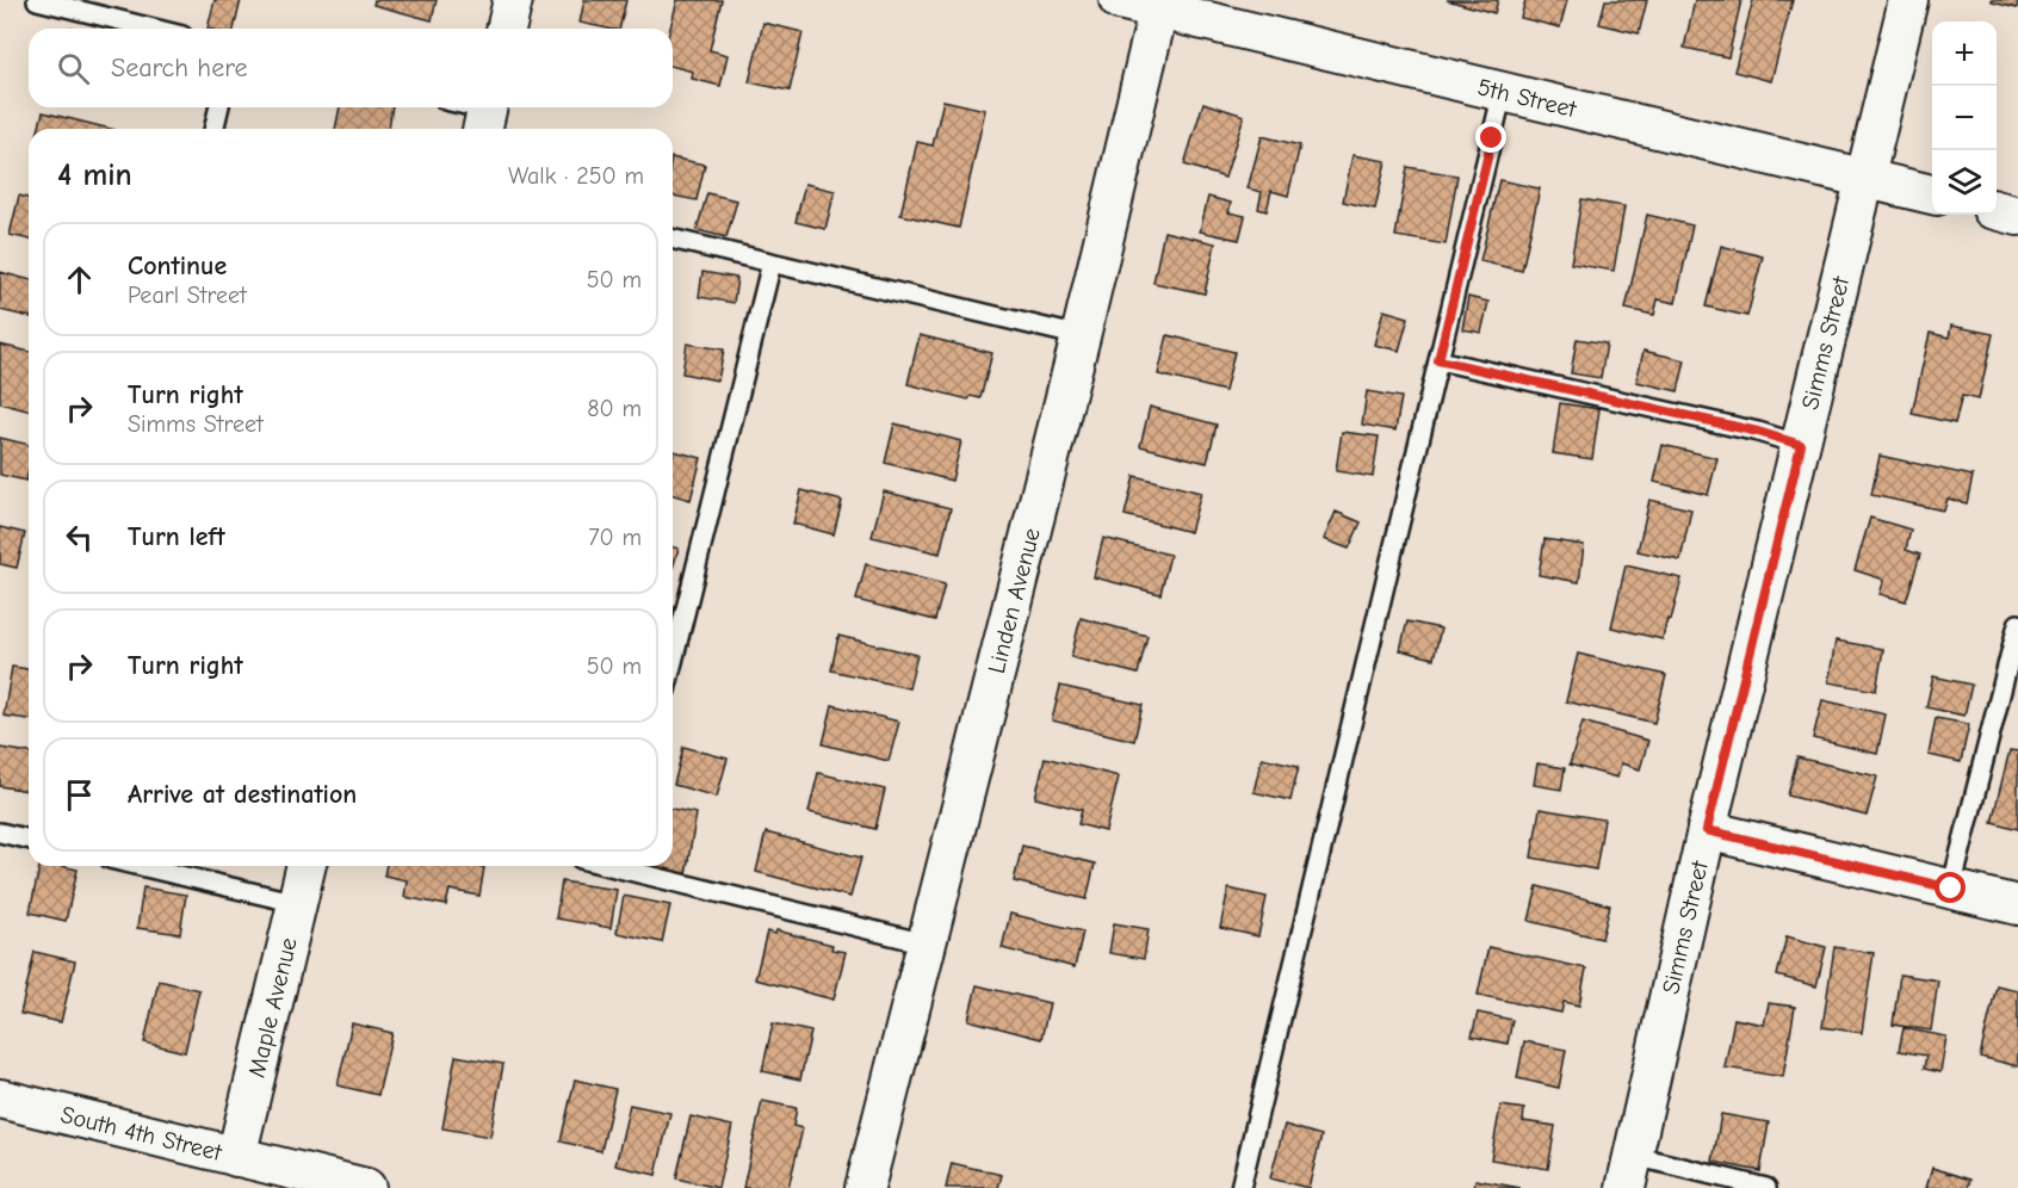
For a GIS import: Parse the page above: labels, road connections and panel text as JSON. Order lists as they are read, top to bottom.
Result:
{
  "streets": {
    "street": [
      "5th Street",
      "Simms Street",
      "Linden Avenue",
      "Maple Avenue",
      "South 4th Street"
    ]
  },
  "crossings": [
    ["5th Street", "Simms Street"],
    ["5th Street", "Linden Avenue"],
    ["Maple Avenue", "South 4th Street"]
  ],
  "page": {
    "map_buttons": ["+", "−"],
    "search": "Search here",
    "heading": ["4 min", "Walk · 250 m"],
    "list": [
      ["Continue", "Pearl Street", "50 m"],
      ["Turn right", "Simms Street", "80 m"],
      ["Turn left", "70 m"],
      ["Turn right", "50 m"],
      "Arrive at destination"
    ]
  }
}
